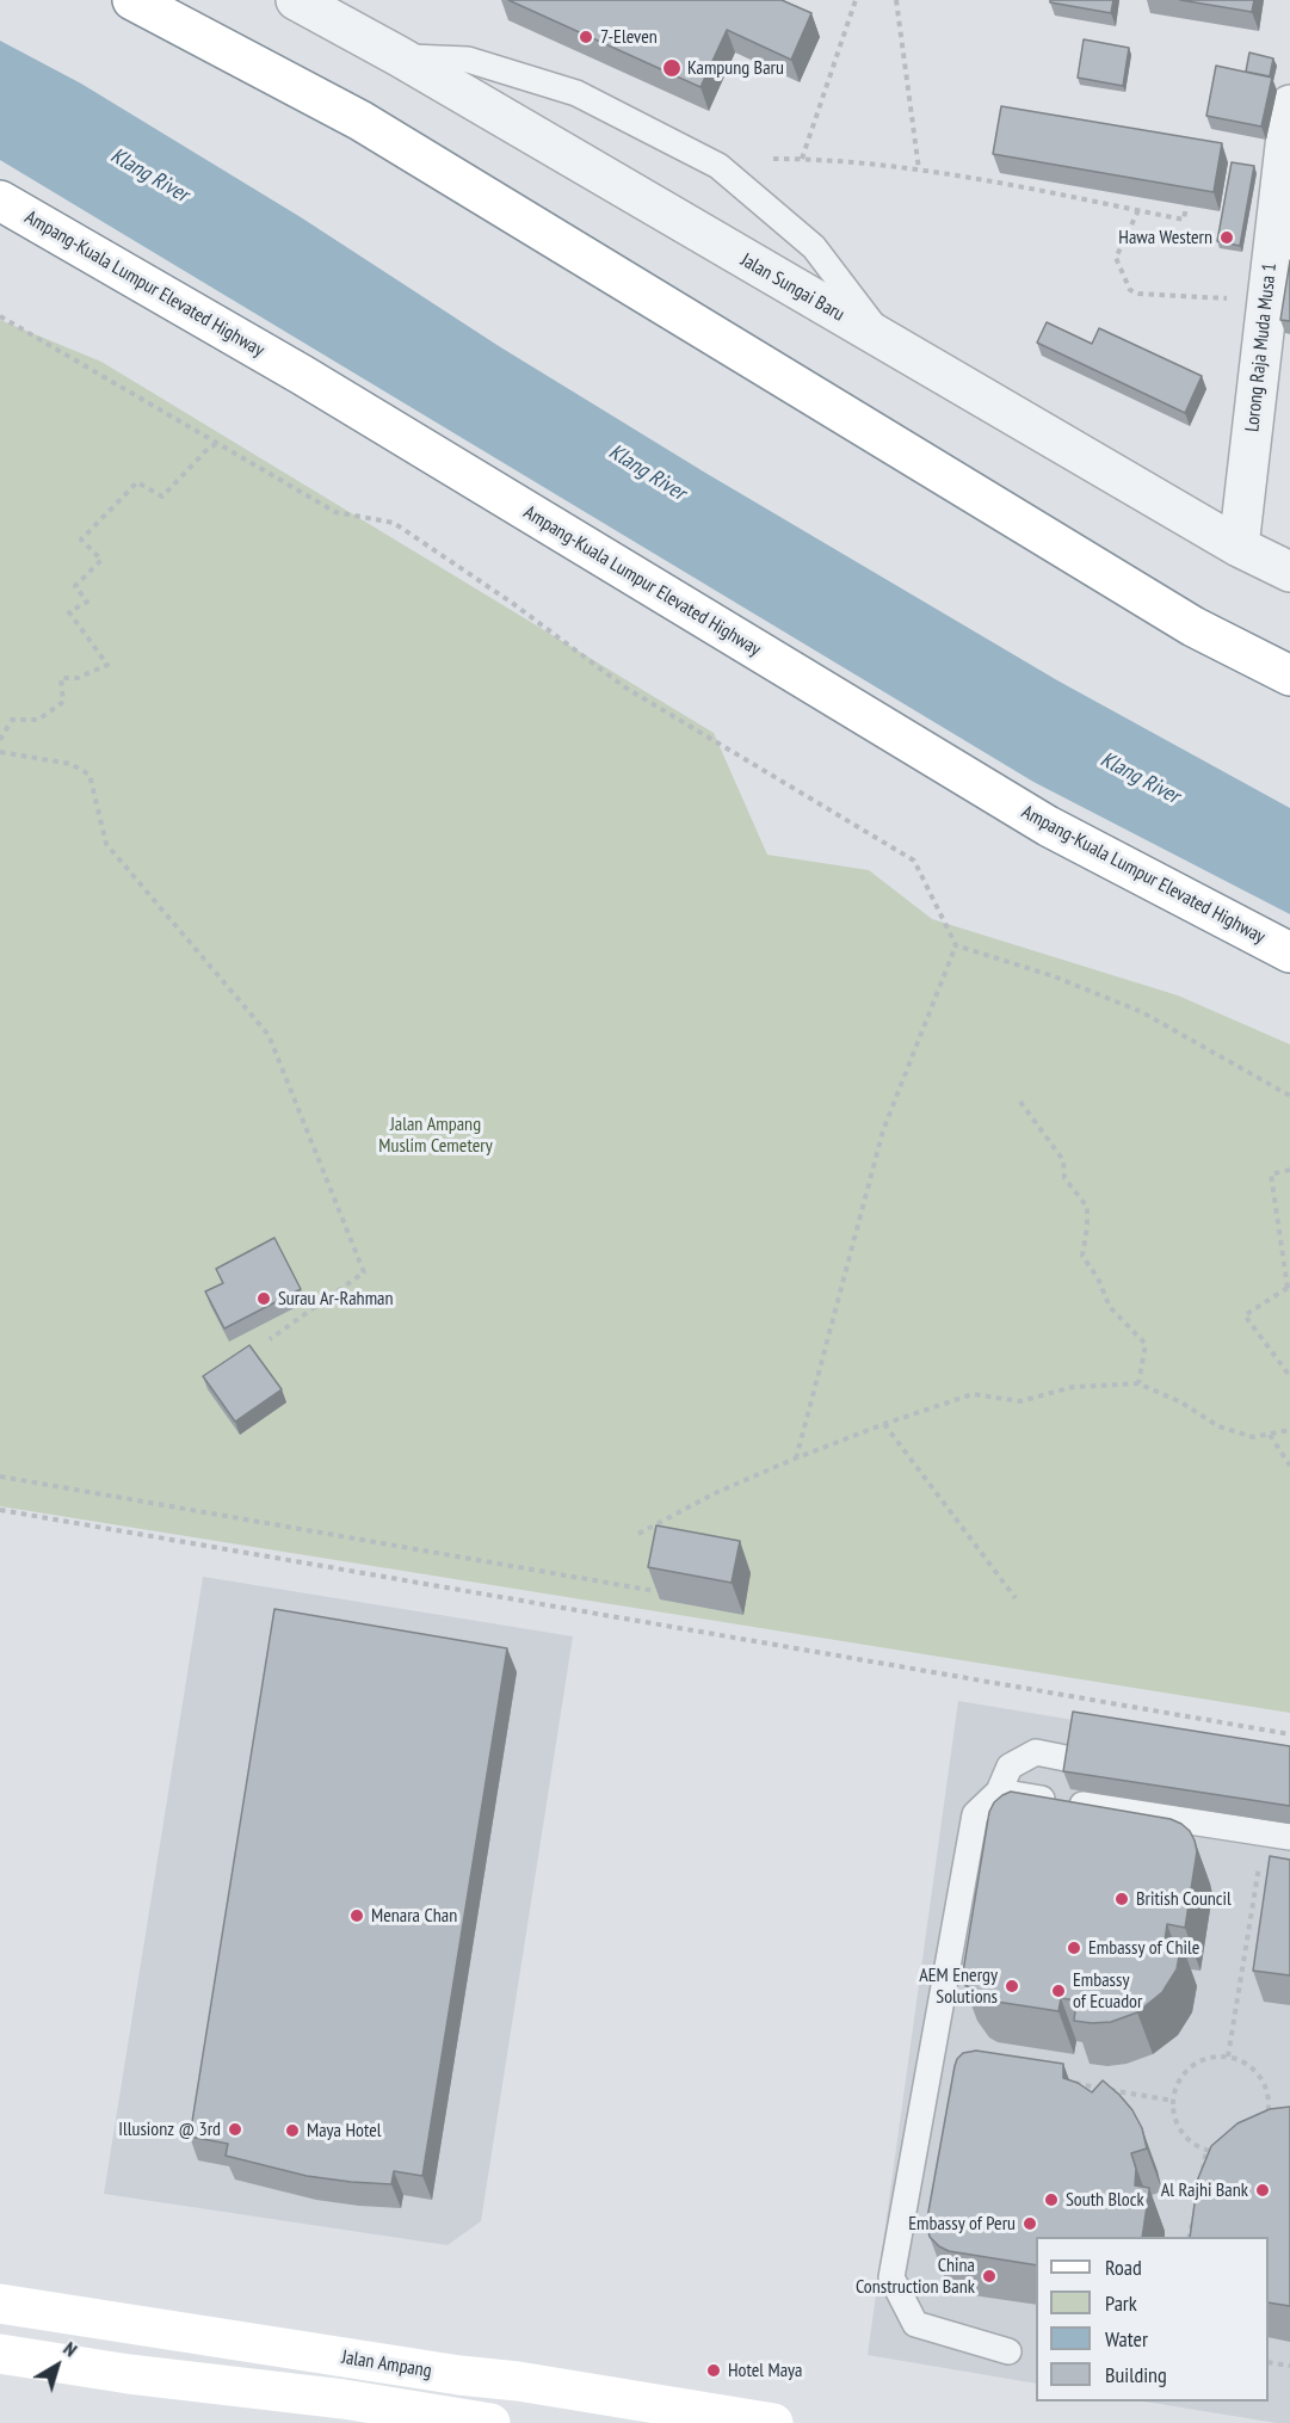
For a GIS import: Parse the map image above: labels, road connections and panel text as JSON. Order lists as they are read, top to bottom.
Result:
{
  "streets": {
    "main road": ["Ampang-Kuala Lumpur Elevated Highway", "Jalan Ampang"],
    "street": ["Jalan Sungai Baru", "Lorong Raja Muda Musa 1"]
  },
  "crossings": [
    ["Jalan Sungai Baru", "Lorong Raja Muda Musa 1"]
  ],
  "water": ["Klang River"],
  "parks": ["Jalan Ampang Muslim Cemetery"],
  "places": [
    "7-Eleven",
    "Kampung Baru",
    "Hawa Western",
    "Surau Ar-Rahman",
    "British Council",
    "Menara Chan",
    "Embassy of Chile",
    "AEM Energy Solutions",
    "Embassy of Ecuador",
    "Illusionz @ 3rd",
    "Maya Hotel",
    "Al Rajhi Bank",
    "South Block",
    "Embassy of Peru",
    "China Construction Bank",
    "Hotel Maya"
  ],
  "legend": [
    "Road",
    "Park",
    "Water",
    "Building"
  ],
  "north": "top right"
}
